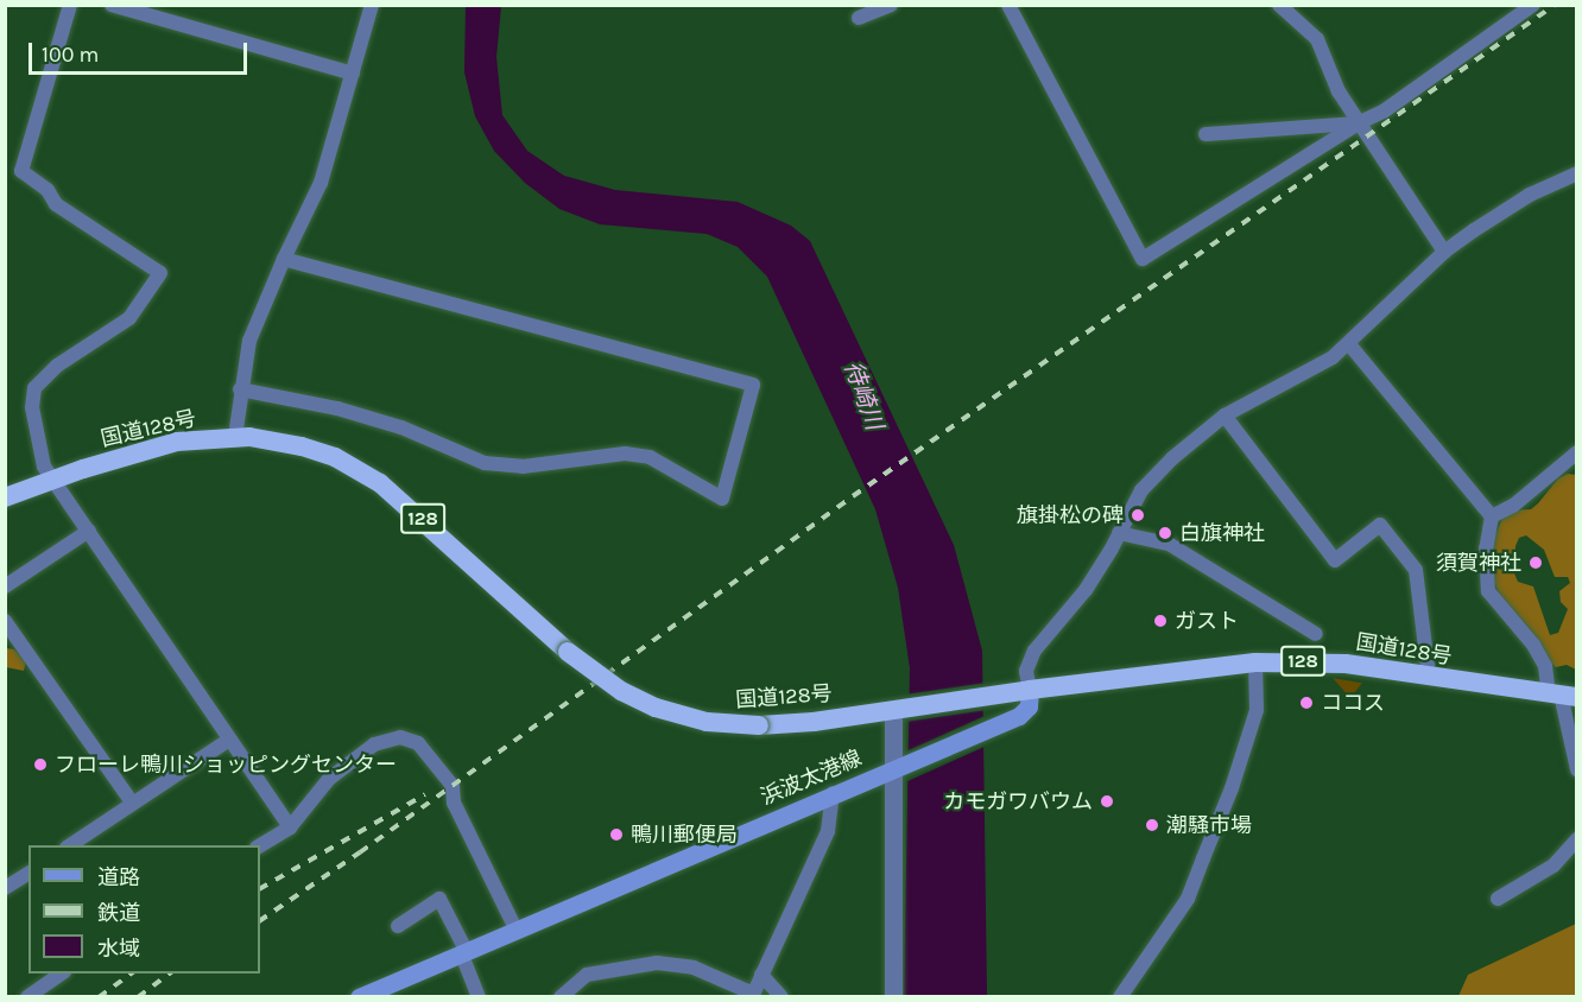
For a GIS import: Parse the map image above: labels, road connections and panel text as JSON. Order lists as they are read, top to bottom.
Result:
{
  "streets": {
    "highway": ["国道128号", "128"],
    "main road": ["浜波太港線"]
  },
  "crossings": [
    ["国道128号", "浜波太港線"]
  ],
  "water": ["待崎川"],
  "places": [
    "旗掛松の碑",
    "白旗神社",
    "須賀神社",
    "ガスト",
    "ココス",
    "フローレ鴨川ショッピングセンター",
    "カモガワバウム",
    "潮騒市場",
    "鴨川郵便局"
  ],
  "legend": ["道路", "鉄道", "水域"],
  "scale_bar": "100 m"
}
